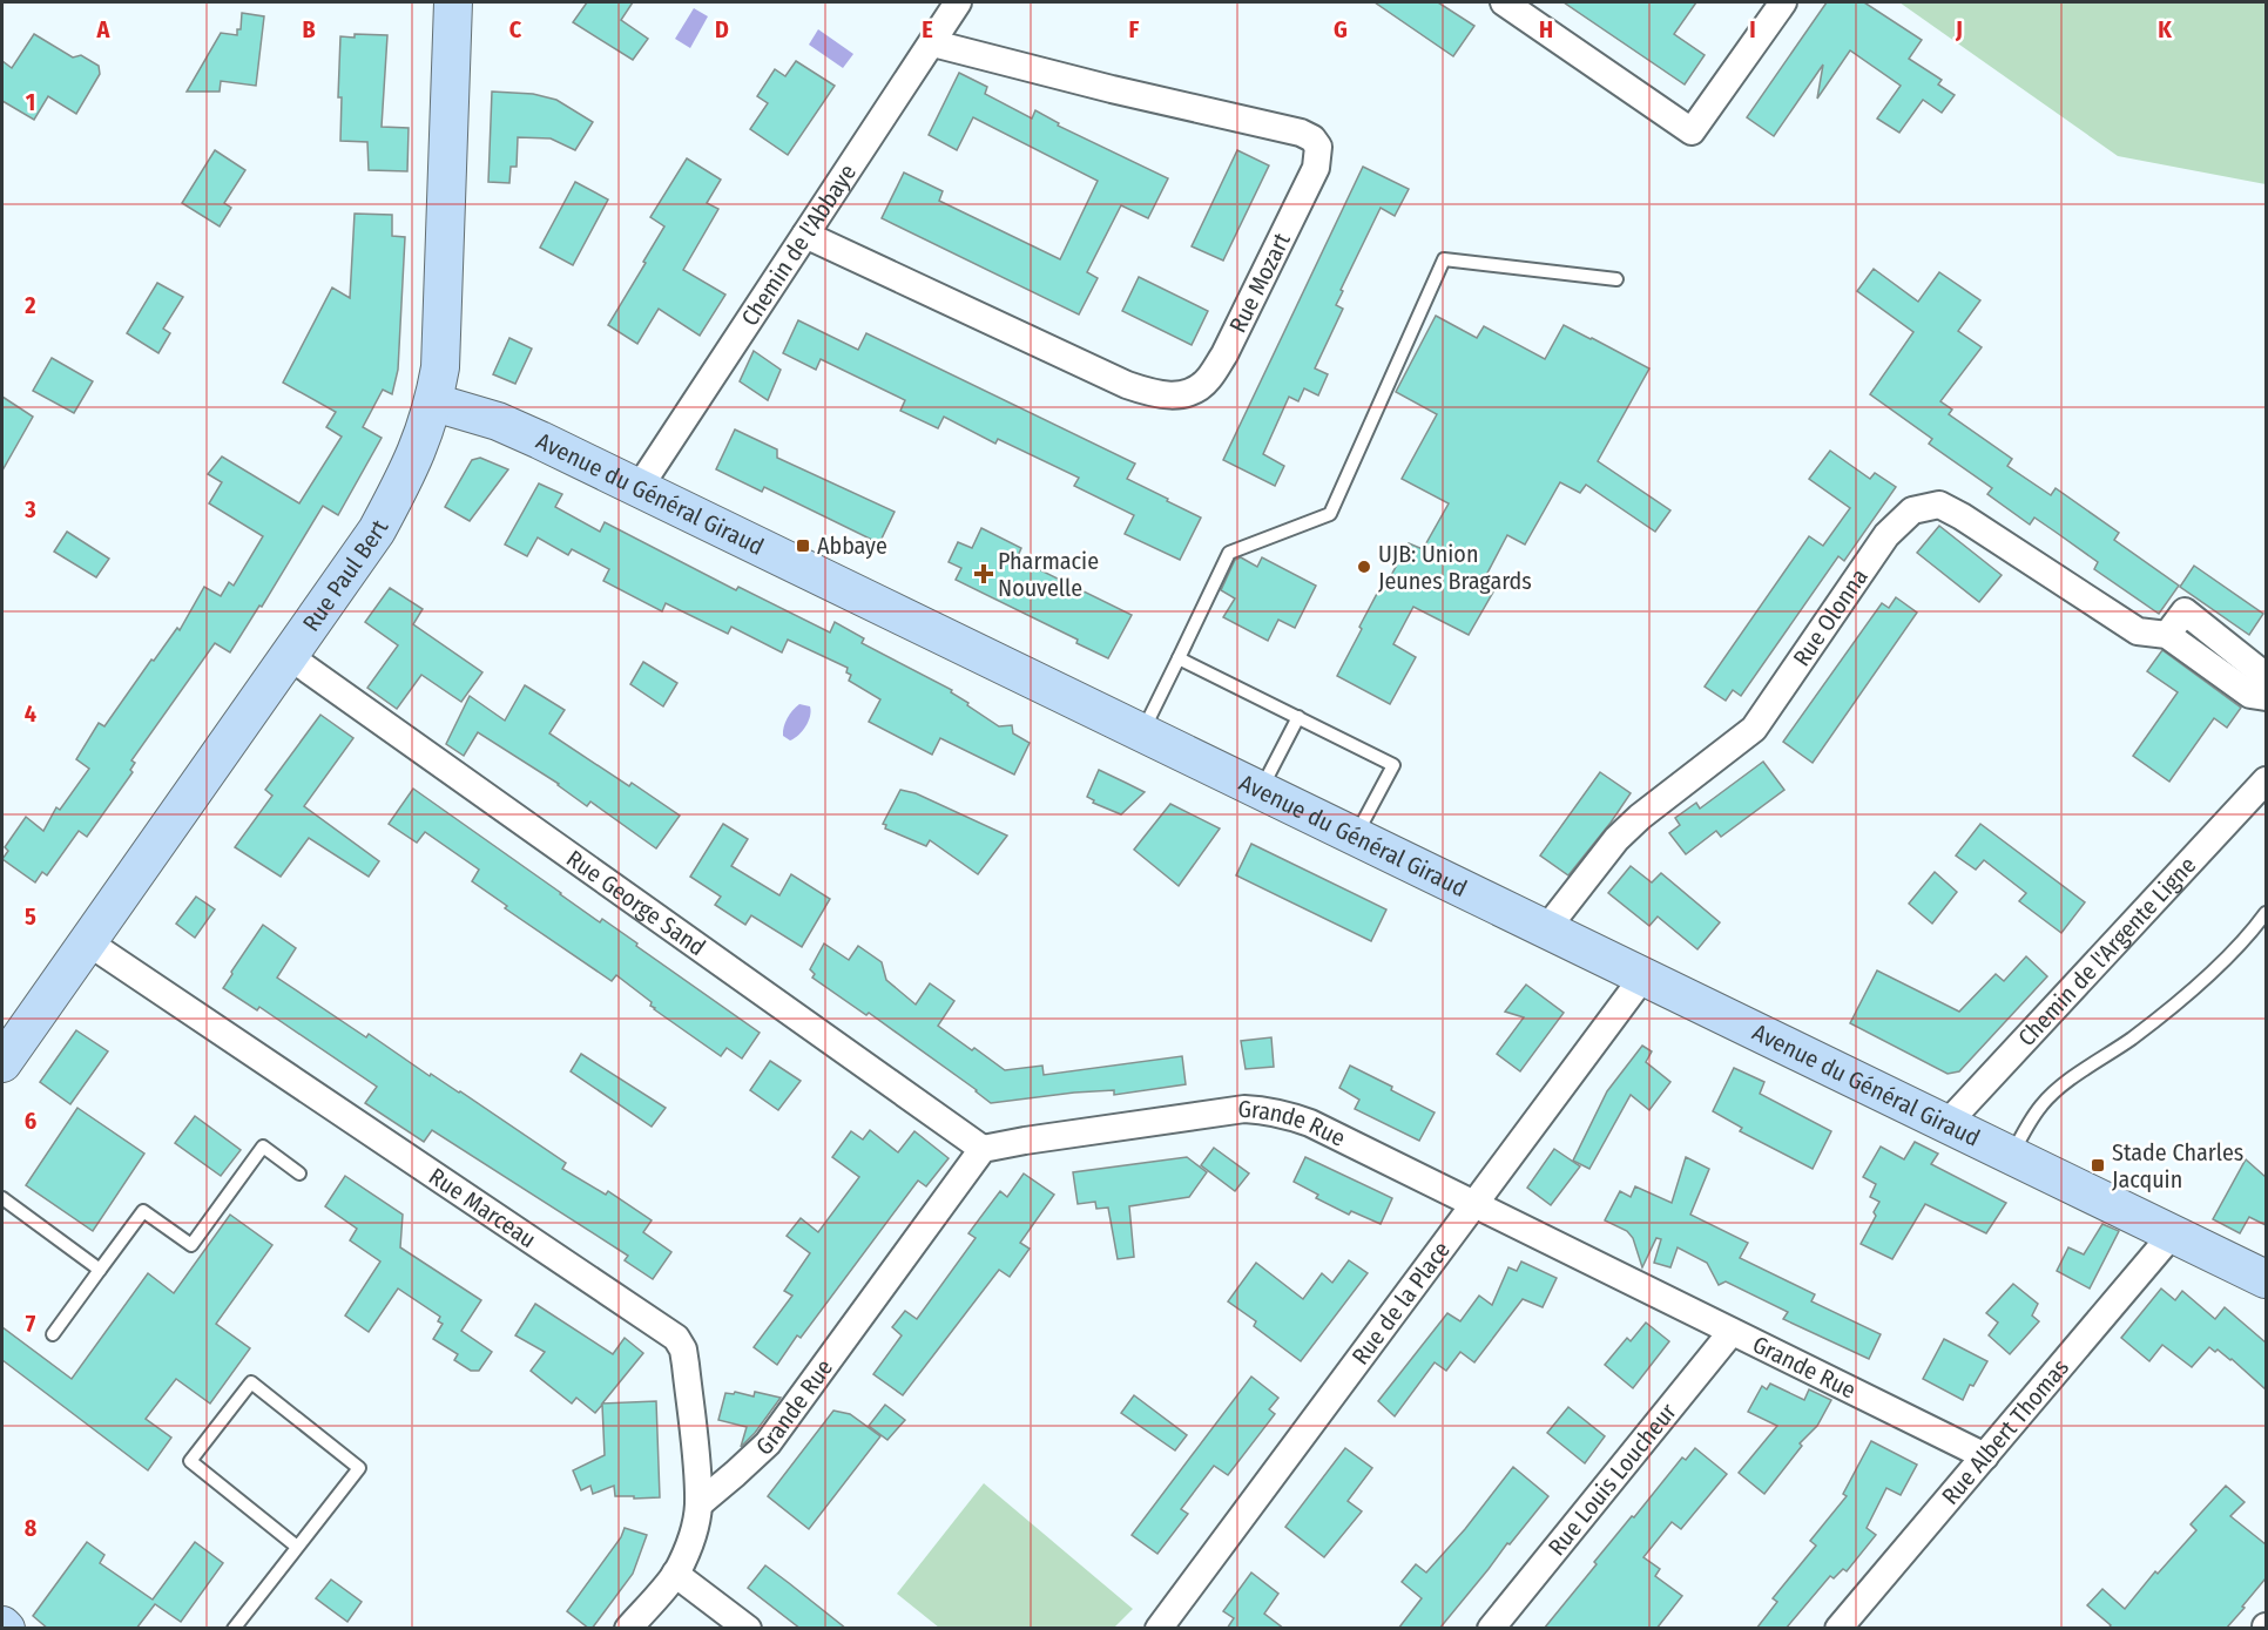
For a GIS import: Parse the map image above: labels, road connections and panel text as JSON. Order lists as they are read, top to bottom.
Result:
{
  "streets": {
    "main road": ["Avenue du Général Giraud", "Rue Paul Bert"],
    "street": [
      "Chemin de l'Abbaye",
      "Rue Mozart",
      "Rue Olonna",
      "Rue George Sand",
      "Chemin de l'Argente Ligne",
      "Grande Rue",
      "Rue Marceau",
      "Rue de la Place",
      "Rue Albert Thomas",
      "Rue Louis Loucheur"
    ]
  },
  "crossings": [
    ["Chemin de l'Abbaye", "Rue Mozart"],
    ["Chemin de l'Abbaye", "Avenue du Général Giraud"],
    ["Avenue du Général Giraud", "Rue Paul Bert"],
    ["Avenue du Général Giraud", "Rue Olonna"],
    ["Avenue du Général Giraud", "Chemin de l'Argente Ligne"],
    ["Avenue du Général Giraud", "Rue de la Place"],
    ["Avenue du Général Giraud", "Rue Albert Thomas"],
    ["Rue Paul Bert", "Rue George Sand"],
    ["Rue Paul Bert", "Rue Marceau"],
    ["Rue George Sand", "Grande Rue"],
    ["Grande Rue", "Rue Marceau"],
    ["Grande Rue", "Rue de la Place"],
    ["Grande Rue", "Rue Albert Thomas"],
    ["Grande Rue", "Rue Louis Loucheur"]
  ],
  "places": {
    "transit": ["Abbaye", "Stade Charles Jacquin"],
    "other": ["UJB: Union Jeunes Bragards"],
    "health": ["Pharmacie Nouvelle"]
  },
  "grid": {
    "columns": [
      "A",
      "B",
      "C",
      "D",
      "E",
      "F",
      "G",
      "H",
      "I",
      "J",
      "K"
    ],
    "rows": [
      "1",
      "2",
      "3",
      "4",
      "5",
      "6",
      "7",
      "8"
    ]
  }
}
